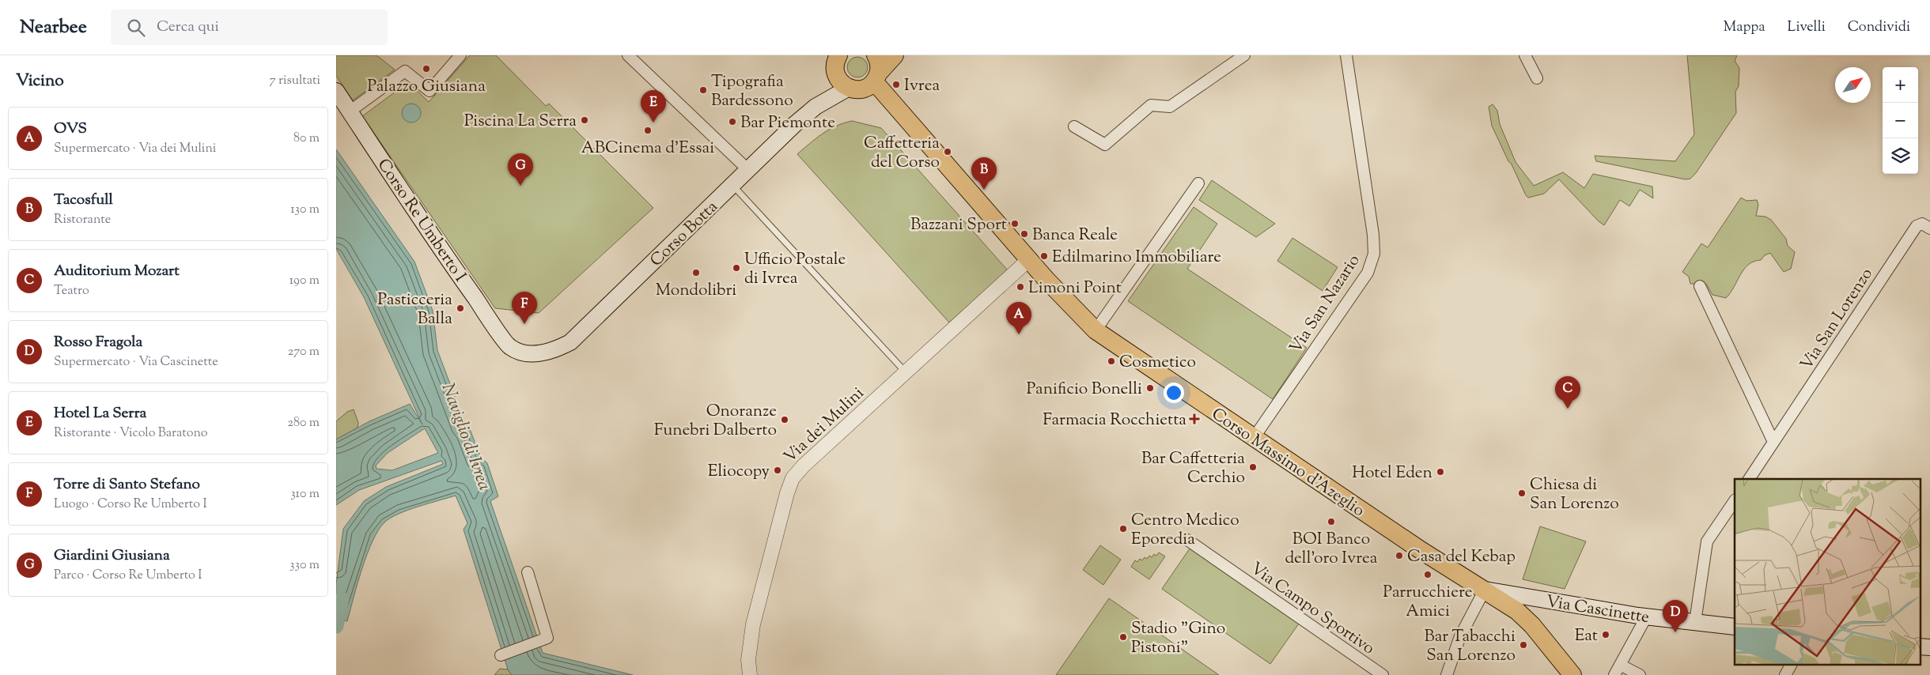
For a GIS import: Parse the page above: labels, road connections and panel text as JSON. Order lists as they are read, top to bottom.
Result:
{
  "streets": {
    "main road": [
      "Corso Re Umberto I",
      "Corso Botta",
      "Corso Massimo d'Azeglio",
      "Via Cascinette"
    ],
    "street": [
      "Via San Nazario",
      "Via San Lorenzo",
      "Via dei Mulini",
      "Via Campo Sportivo"
    ]
  },
  "crossings": [
    ["Corso Re Umberto I", "Corso Botta"],
    ["Corso Botta", "Corso Massimo d'Azeglio"],
    ["Via San Nazario", "Corso Massimo d'Azeglio"],
    ["Via dei Mulini", "Corso Massimo d'Azeglio"],
    ["Corso Massimo d'Azeglio", "Via Cascinette"]
  ],
  "water": ["Naviglio di Ivrea"],
  "places": {
    "other": [
      "Palazzo Giusiana",
      "Ivrea",
      "Tipografia Bardessono",
      "Piscina La Serra",
      "Bar Piemonte",
      "ABCinema d'Essai",
      "Caffetteria del Corso",
      "Bazzani Sport",
      "Banca Reale",
      "Edilmarino Immobiliare",
      "Ufficio Postale di Ivrea",
      "Mondolibri",
      "Limoni Point",
      "Pasticceria Balla",
      "Cosmetico",
      "Panificio Bonelli",
      "Onoranze Funebri Dalberto",
      "Bar Caffetteria Cerchio",
      "Eliocopy",
      "Hotel Eden",
      "Chiesa di San Lorenzo",
      "BOI Banco dell'oro Ivrea",
      "Centro Medico Eporedia",
      "Casa del Kebap",
      "Parrucchiere Amici",
      "Eat",
      "Stadio \"Gino Pistoni\"",
      "Bar Tabacchi San Lorenzo"
    ],
    "health": ["Farmacia Rocchietta"]
  },
  "north": "top right",
  "page": {
    "header": "Nearbee",
    "search": "Cerca qui",
    "nav": ["Mappa", "Livelli", "Condividi"],
    "heading": ["Vicino", "7 risultati"],
    "map_buttons": ["+", "−"],
    "pins": [
      "E",
      "G",
      "B",
      "F",
      "A",
      "C",
      "D"
    ],
    "list": [
      {
        "mark": "A",
        "name": "OVS",
        "note": "Supermercato · Via dei Mulini",
        "value": "80 m"
      },
      {
        "mark": "B",
        "name": "Tacosfull",
        "note": "Ristorante",
        "value": "130 m"
      },
      {
        "mark": "C",
        "name": "Auditorium Mozart",
        "note": "Teatro",
        "value": "190 m"
      },
      {
        "mark": "D",
        "name": "Rosso Fragola",
        "note": "Supermercato · Via Cascinette",
        "value": "270 m"
      },
      {
        "mark": "E",
        "name": "Hotel La Serra",
        "note": "Ristorante · Vicolo Baratono",
        "value": "280 m"
      },
      {
        "mark": "F",
        "name": "Torre di Santo Stefano",
        "note": "Luogo · Corso Re Umberto I",
        "value": "310 m"
      },
      {
        "mark": "G",
        "name": "Giardini Giusiana",
        "note": "Parco · Corso Re Umberto I",
        "value": "330 m"
      }
    ]
  }
}
